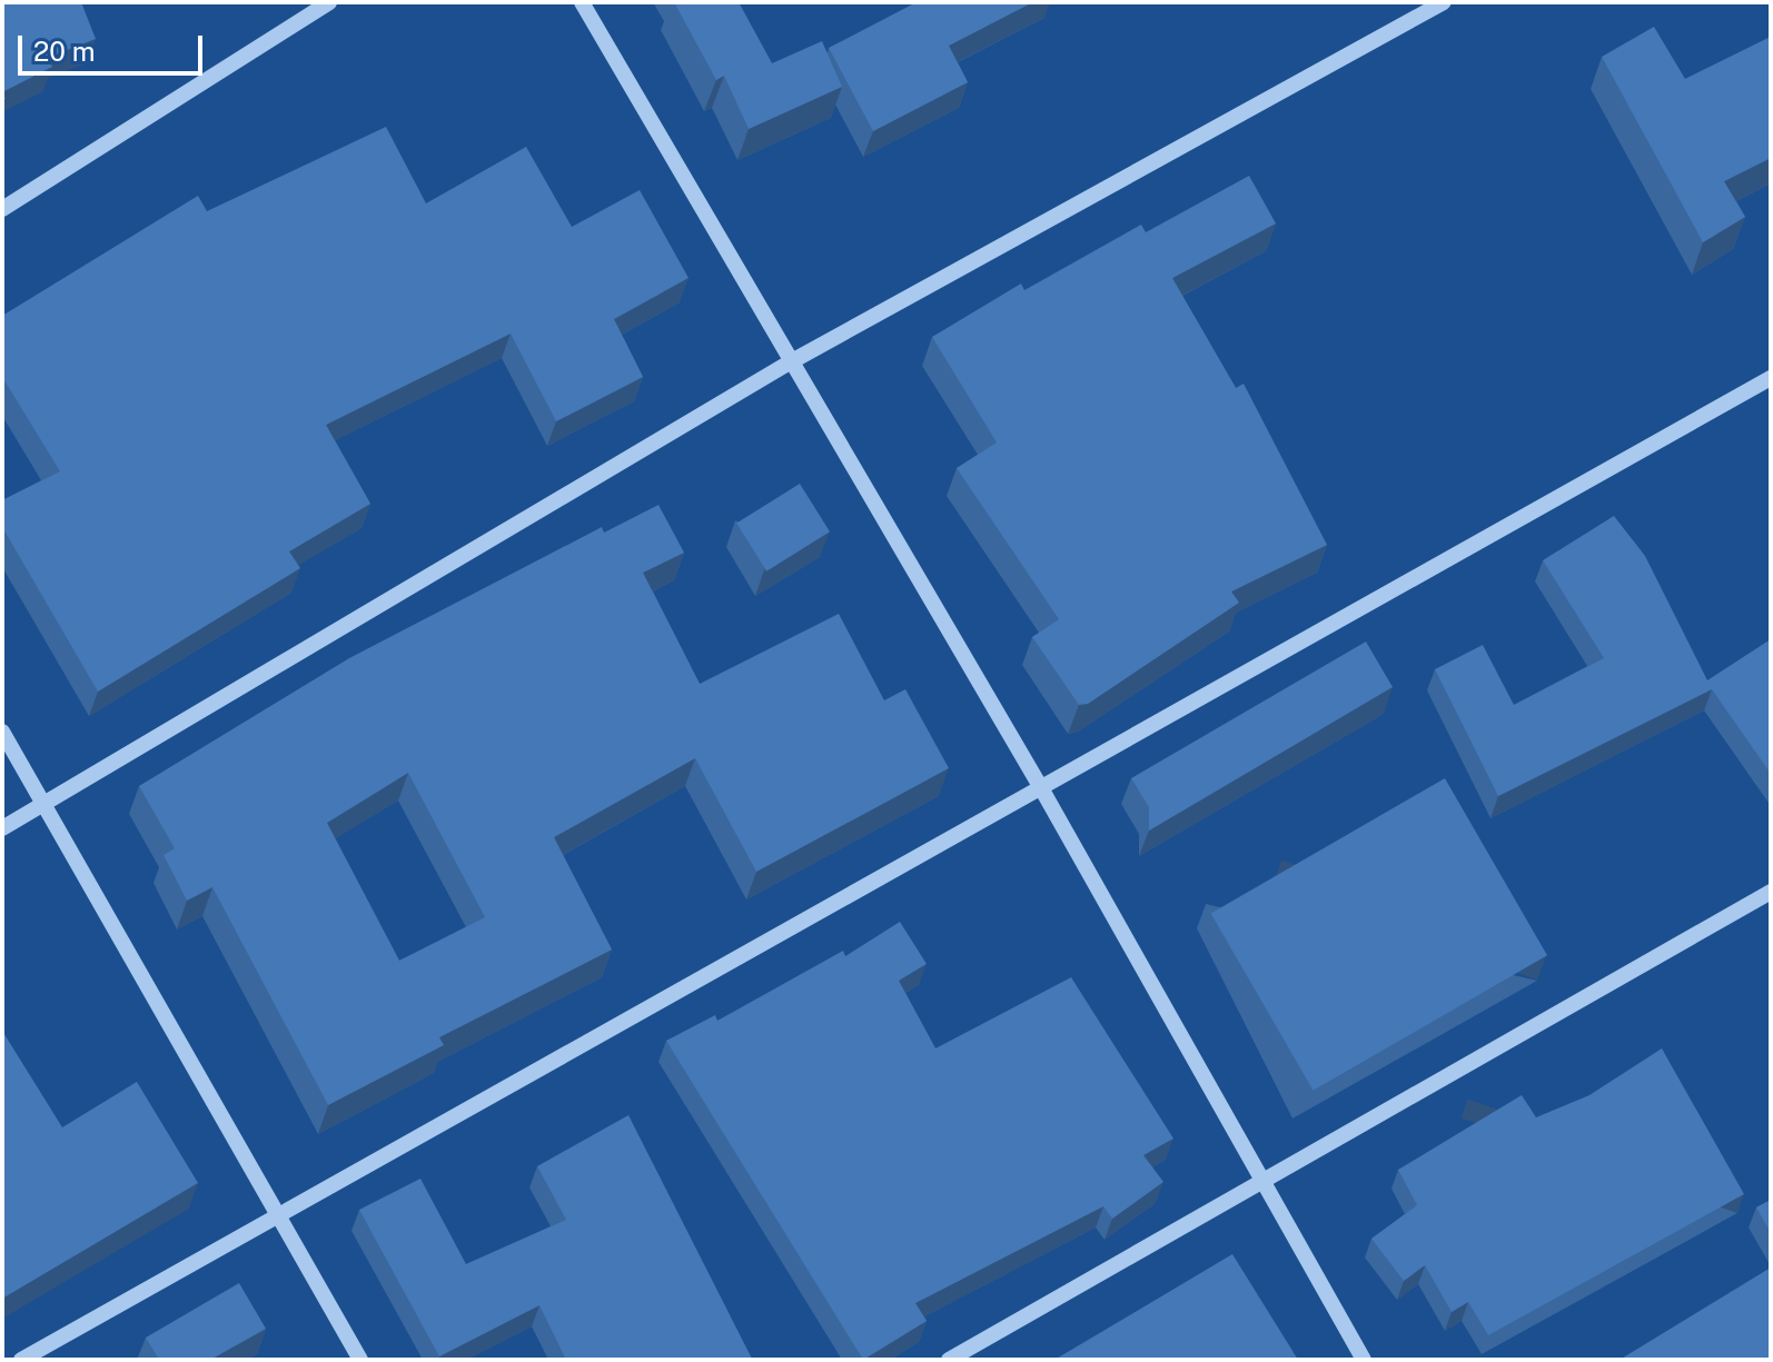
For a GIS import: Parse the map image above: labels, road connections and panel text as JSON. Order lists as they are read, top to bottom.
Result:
{
  "scale_bar": "20 m"
}
